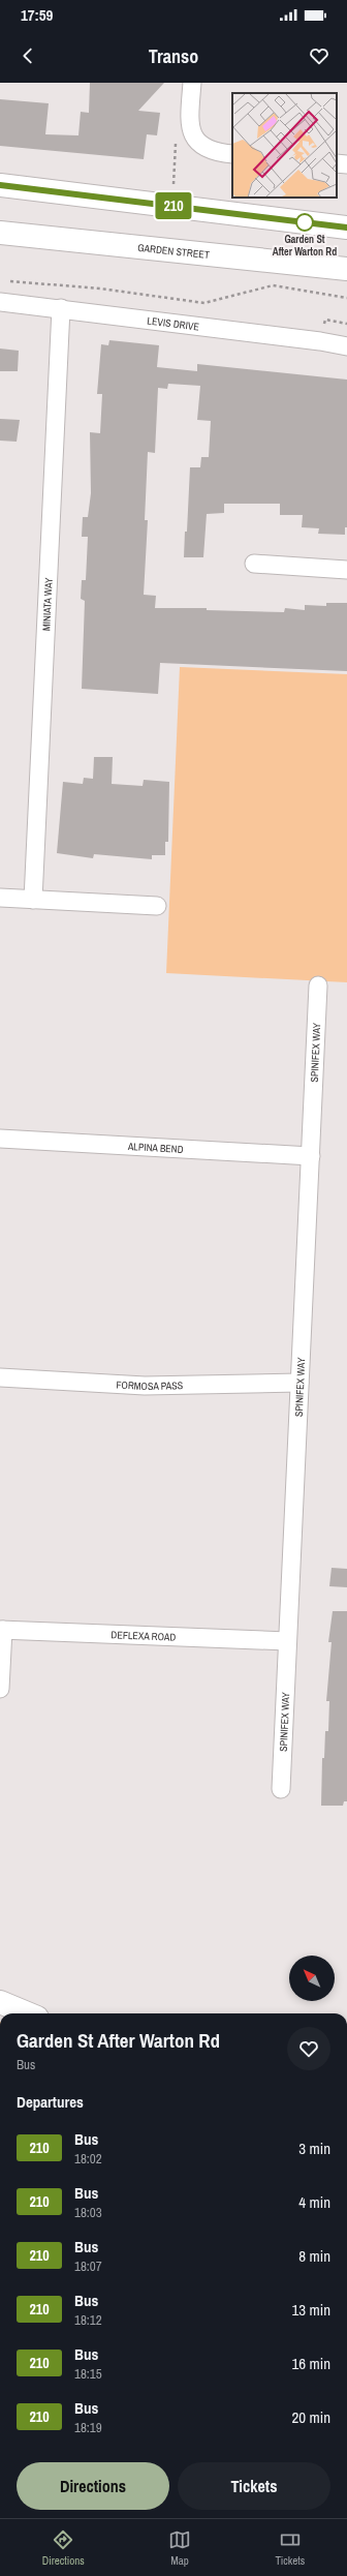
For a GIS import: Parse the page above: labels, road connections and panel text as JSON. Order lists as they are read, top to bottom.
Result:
{
  "streets": {
    "main road": ["GARDEN STREET"],
    "street": [
      "LEVIS DRIVE",
      "MINIATA WAY",
      "SPINIFEX WAY",
      "ALPINA BEND",
      "FORMOSA PASS",
      "DEFLEXA ROAD"
    ]
  },
  "crossings": [
    ["LEVIS DRIVE", "MINIATA WAY"],
    ["SPINIFEX WAY", "ALPINA BEND"],
    ["SPINIFEX WAY", "FORMOSA PASS"],
    ["SPINIFEX WAY", "DEFLEXA ROAD"]
  ],
  "places": ["Garden St After Warton Rd"],
  "lines": ["bus line 210"],
  "north": "top left",
  "page": {
    "status": "17:59",
    "header": "Transo",
    "on_map": "210",
    "heading": [
      ["Garden St After Warton Rd", "Bus"],
      "Departures"
    ],
    "list": [
      {
        "mark": "210",
        "name": "Bus",
        "note": "18:02",
        "value": "3 min"
      },
      {
        "mark": "210",
        "name": "Bus",
        "note": "18:03",
        "value": "4 min"
      },
      {
        "mark": "210",
        "name": "Bus",
        "note": "18:07",
        "value": "8 min"
      },
      {
        "mark": "210",
        "name": "Bus",
        "note": "18:12",
        "value": "13 min"
      },
      {
        "mark": "210",
        "name": "Bus",
        "note": "18:15",
        "value": "16 min"
      },
      {
        "mark": "210",
        "name": "Bus",
        "note": "18:19",
        "value": "20 min"
      }
    ],
    "buttons": ["Directions", "Tickets"],
    "tabs": ["Directions", "Map", "Tickets"]
  }
}
